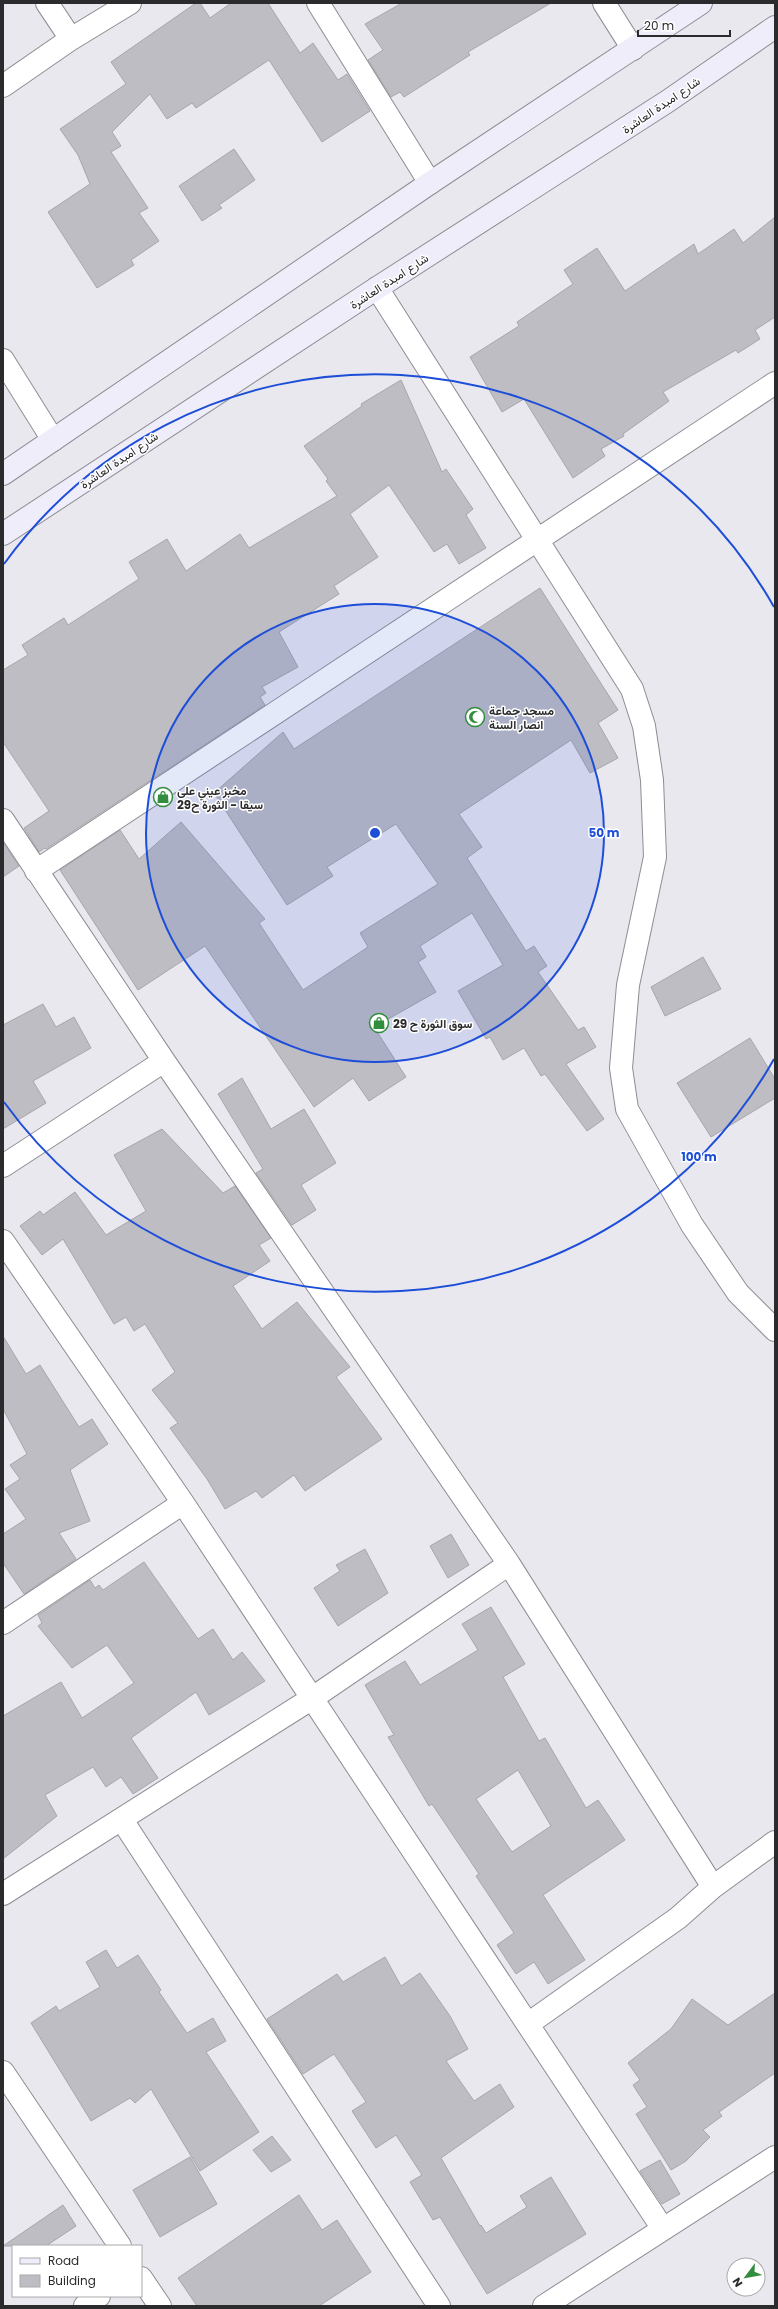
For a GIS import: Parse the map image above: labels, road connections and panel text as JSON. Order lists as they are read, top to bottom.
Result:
{
  "streets": {
    "main road": ["شارع امبدة العاشرة"]
  },
  "places": {
    "mosque": ["مسجد جماعة انصار السنة"],
    "shop": ["مخبز عيني على سيقا - الثورة ح29", "سوق الثورة ح 29"]
  },
  "legend": ["Road", "Building"],
  "scale_bar": "20 m",
  "north": "bottom left",
  "rings": ["50 m", "100 m"]
}
